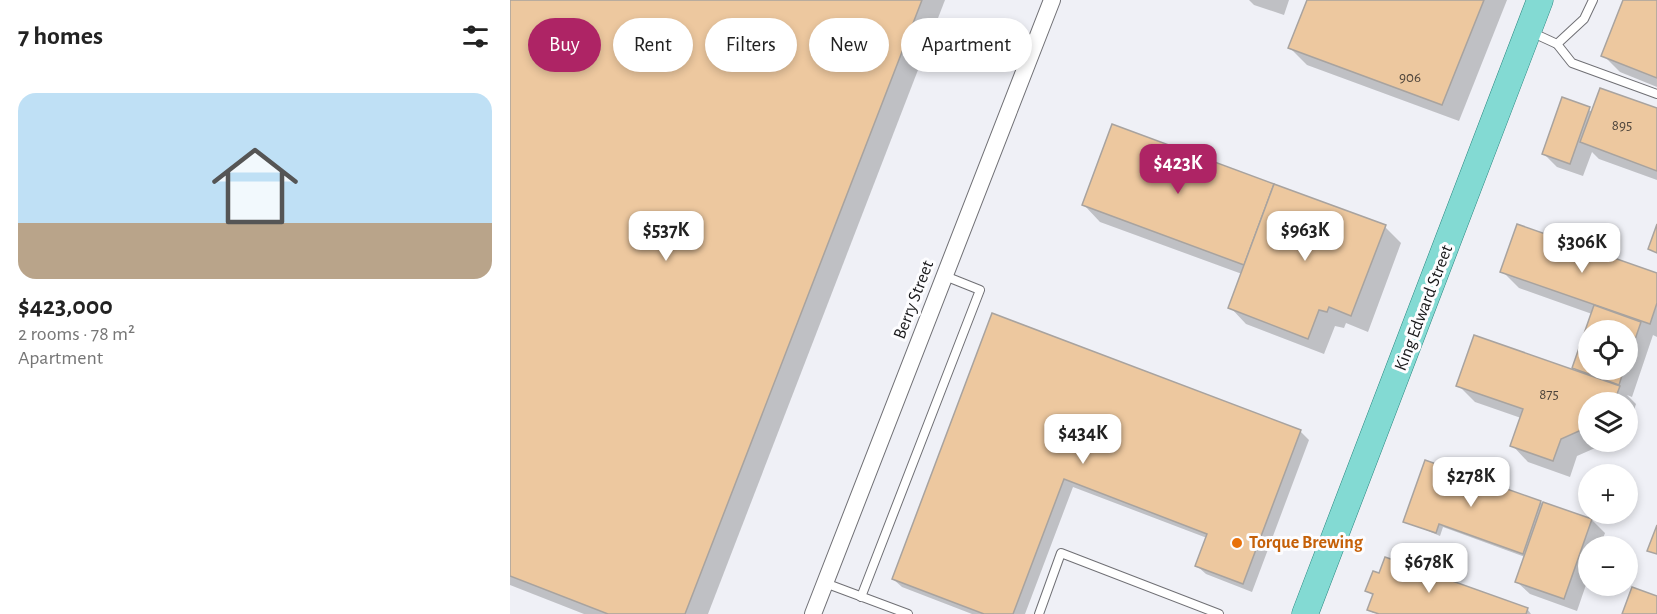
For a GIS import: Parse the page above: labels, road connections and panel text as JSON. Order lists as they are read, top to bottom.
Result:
{
  "streets": {
    "main road": ["King Edward Street"],
    "street": ["Berry Street"]
  },
  "places": ["Torque Brewing"],
  "house_numbers": ["906", "895", "875"],
  "page": {
    "heading": "7 homes",
    "chip": [
      "Buy",
      "Rent",
      "Filters",
      "New",
      "Apartment"
    ],
    "list": [
      {
        "name": "$423,000",
        "note": "2 rooms · 78 m² · Apartment"
      }
    ],
    "price": [
      "$423K",
      "$537K",
      "$963K",
      "$306K",
      "$434K",
      "$278K",
      "$678K"
    ],
    "map_buttons": ["+", "−"]
  }
}
